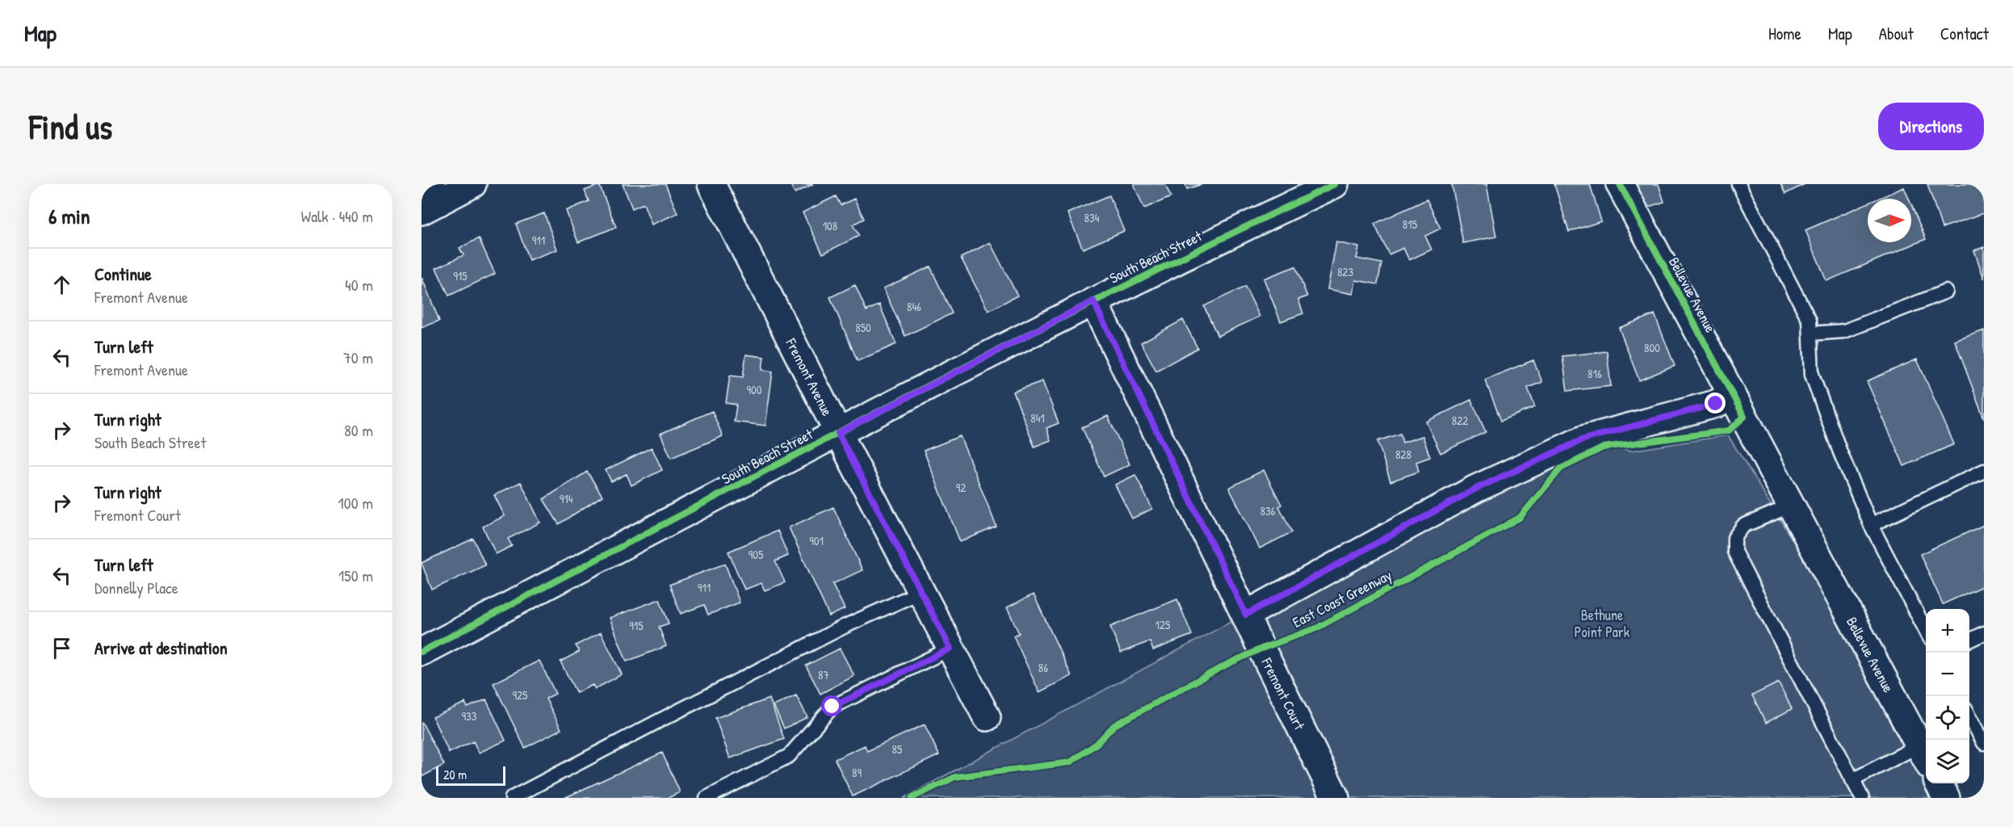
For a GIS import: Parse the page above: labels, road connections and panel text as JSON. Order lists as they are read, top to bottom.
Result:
{
  "streets": {
    "street": [
      "South Beach Street",
      "Bellevue Avenue",
      "Fremont Avenue",
      "Fremont Court"
    ],
    "cycle path": ["East Coast Greenway"]
  },
  "crossings": [
    ["South Beach Street", "Fremont Avenue"],
    ["South Beach Street", "Fremont Court"]
  ],
  "parks": ["Bethune Point Park"],
  "house_numbers": [
    "834",
    "815",
    "108",
    "911",
    "823",
    "915",
    "846",
    "850",
    "800",
    "816",
    "900",
    "841",
    "822",
    "828",
    "92",
    "914",
    "836",
    "901",
    "905",
    "911",
    "125",
    "915",
    "86",
    "87",
    "925",
    "933",
    "85",
    "89"
  ],
  "scale_bar": "20 m",
  "north": "right",
  "page": {
    "header": "Map",
    "nav": [
      "Home",
      "Map",
      "About",
      "Contact"
    ],
    "buttons": "Directions",
    "title": "Find us",
    "heading": ["6 min", "Walk · 440 m"],
    "list": [
      ["Continue", "Fremont Avenue", "40 m"],
      ["Turn left", "Fremont Avenue", "70 m"],
      ["Turn right", "South Beach Street", "80 m"],
      ["Turn right", "Fremont Court", "100 m"],
      ["Turn left", "Donnelly Place", "150 m"],
      "Arrive at destination"
    ],
    "map_buttons": ["+", "−"],
    "scale": "20 m"
  }
}
